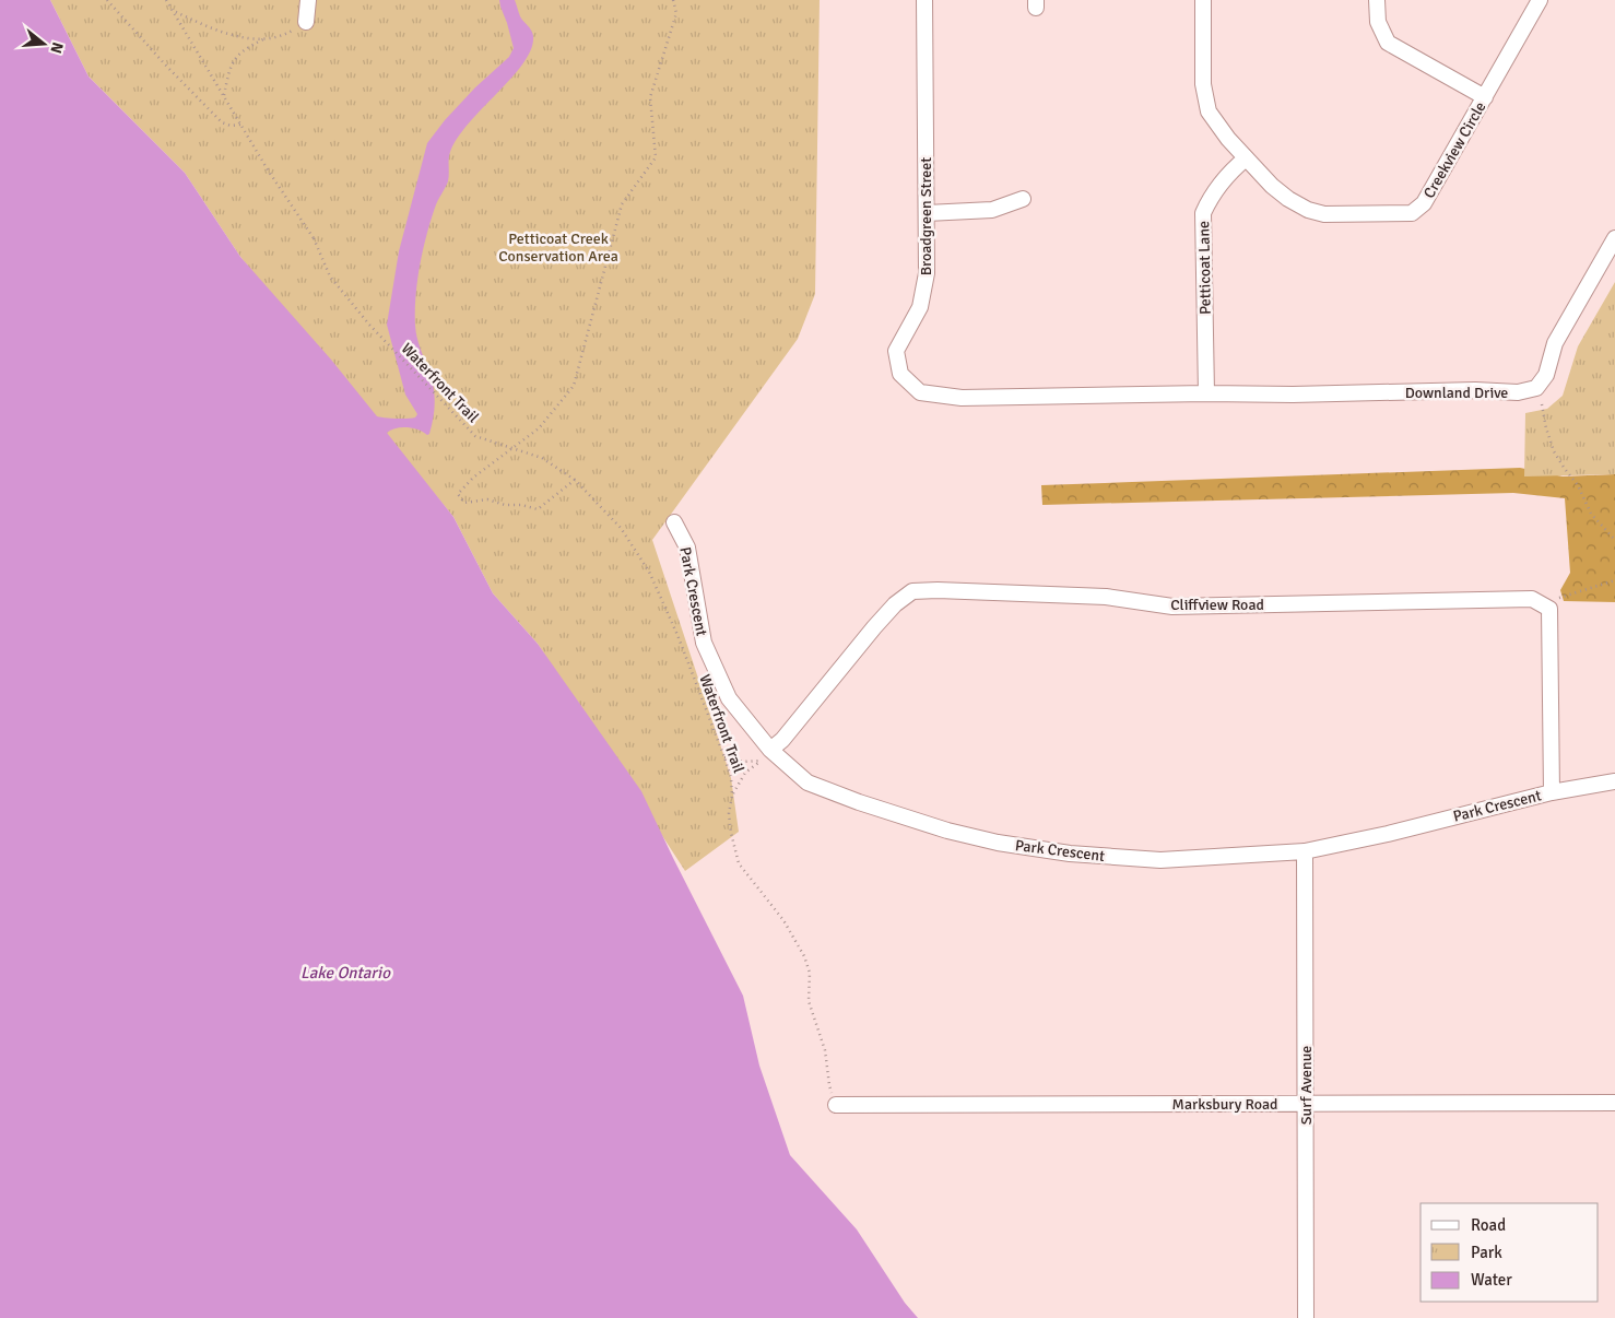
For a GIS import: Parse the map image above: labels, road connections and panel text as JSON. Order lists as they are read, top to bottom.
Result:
{
  "streets": {
    "street": [
      "Creekview Circle",
      "Broadgreen Street",
      "Petticoat Lane",
      "Downland Drive",
      "Park Crescent",
      "Cliffview Road",
      "Surf Avenue",
      "Marksbury Road"
    ],
    "path": ["Waterfront Trail"]
  },
  "crossings": [
    ["Creekview Circle", "Petticoat Lane"],
    ["Broadgreen Street", "Petticoat Lane"],
    ["Broadgreen Street", "Downland Drive"],
    ["Petticoat Lane", "Downland Drive"],
    ["Waterfront Trail", "Marksbury Road"],
    ["Park Crescent", "Cliffview Road"],
    ["Park Crescent", "Surf Avenue"],
    ["Surf Avenue", "Marksbury Road"]
  ],
  "water": ["Lake Ontario"],
  "parks": ["Petticoat Creek Conservation Area"],
  "legend": ["Road", "Park", "Water"],
  "north": "right"
}
